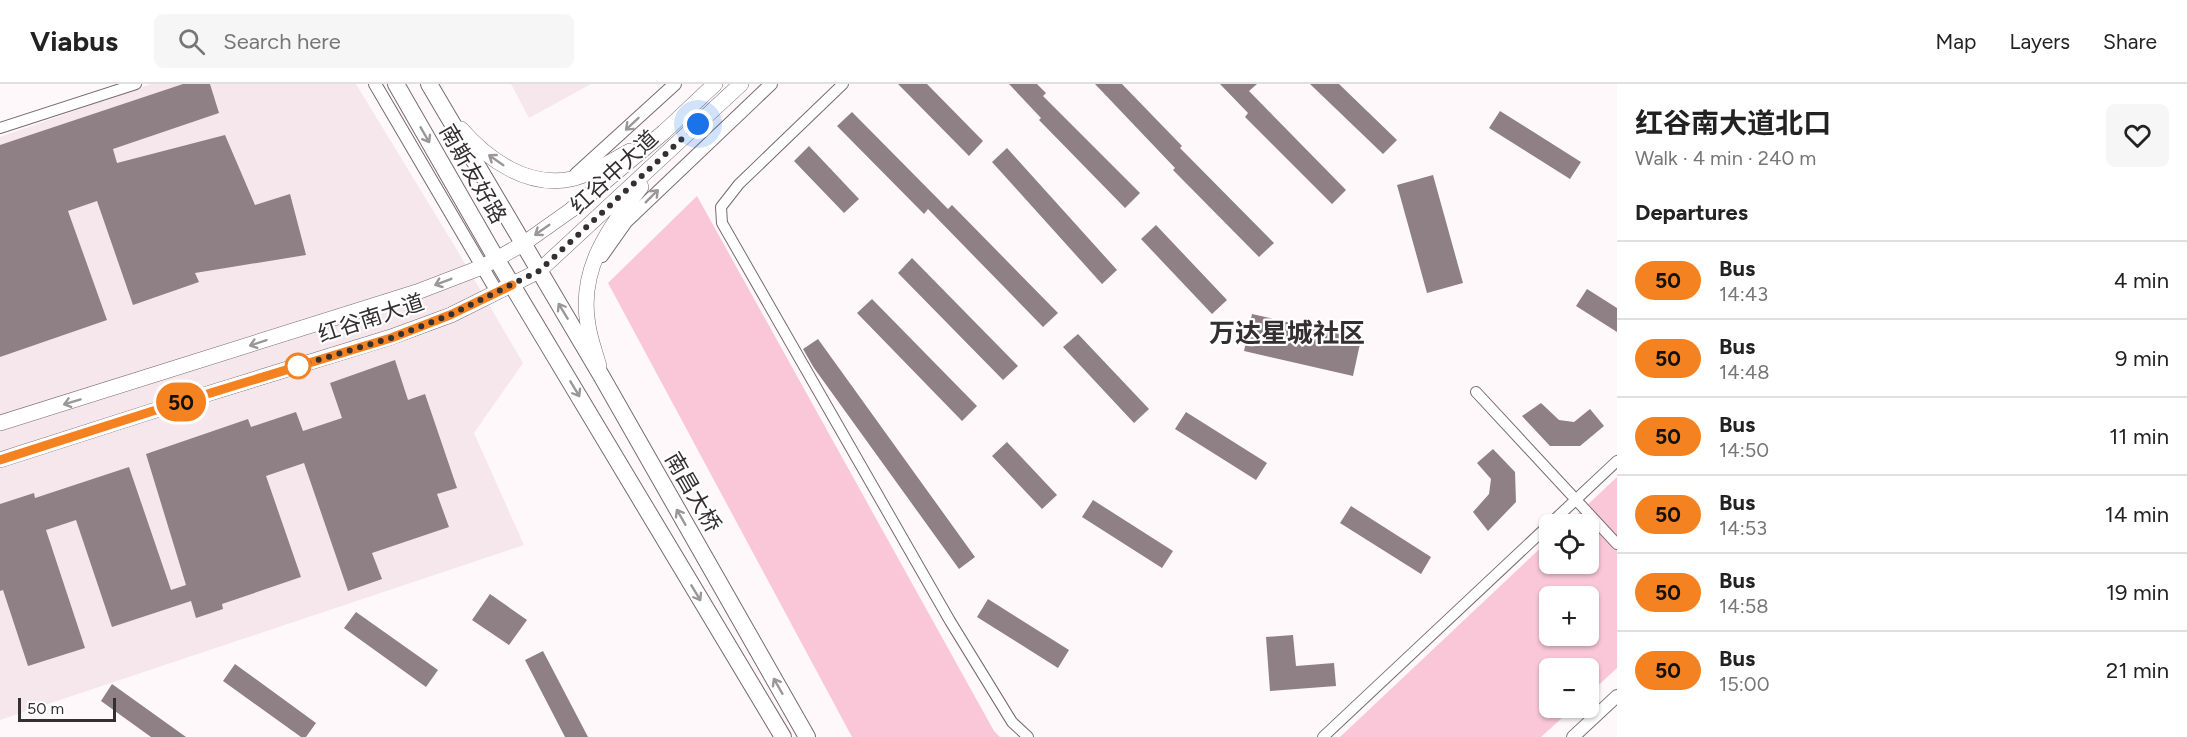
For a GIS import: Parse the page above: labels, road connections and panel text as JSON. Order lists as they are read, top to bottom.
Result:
{
  "streets": {
    "highway": ["南斯友好路", "南昌大桥"],
    "main road": ["红谷中大道", "红谷南大道"]
  },
  "crossings": [
    ["红谷中大道", "南斯友好路"],
    ["红谷中大道", "红谷南大道"],
    ["红谷中大道", "南昌大桥"],
    ["南斯友好路", "红谷南大道"],
    ["南斯友好路", "南昌大桥"]
  ],
  "districts": ["万达星城社区"],
  "lines": ["bus line 50"],
  "scale_bar": "50 m",
  "page": {
    "header": "Viabus",
    "search": "Search here",
    "nav": ["Map", "Layers", "Share"],
    "on_map": "50",
    "heading": [
      ["红谷南大道北口", "Walk · 4 min · 240 m"],
      "Departures"
    ],
    "list": [
      {
        "mark": "50",
        "name": "Bus",
        "note": "14:43",
        "value": "4 min"
      },
      {
        "mark": "50",
        "name": "Bus",
        "note": "14:48",
        "value": "9 min"
      },
      {
        "mark": "50",
        "name": "Bus",
        "note": "14:50",
        "value": "11 min"
      },
      {
        "mark": "50",
        "name": "Bus",
        "note": "14:53",
        "value": "14 min"
      },
      {
        "mark": "50",
        "name": "Bus",
        "note": "14:58",
        "value": "19 min"
      },
      {
        "mark": "50",
        "name": "Bus",
        "note": "15:00",
        "value": "21 min"
      }
    ],
    "map_buttons": ["+", "−"],
    "scale": "50 m"
  }
}
